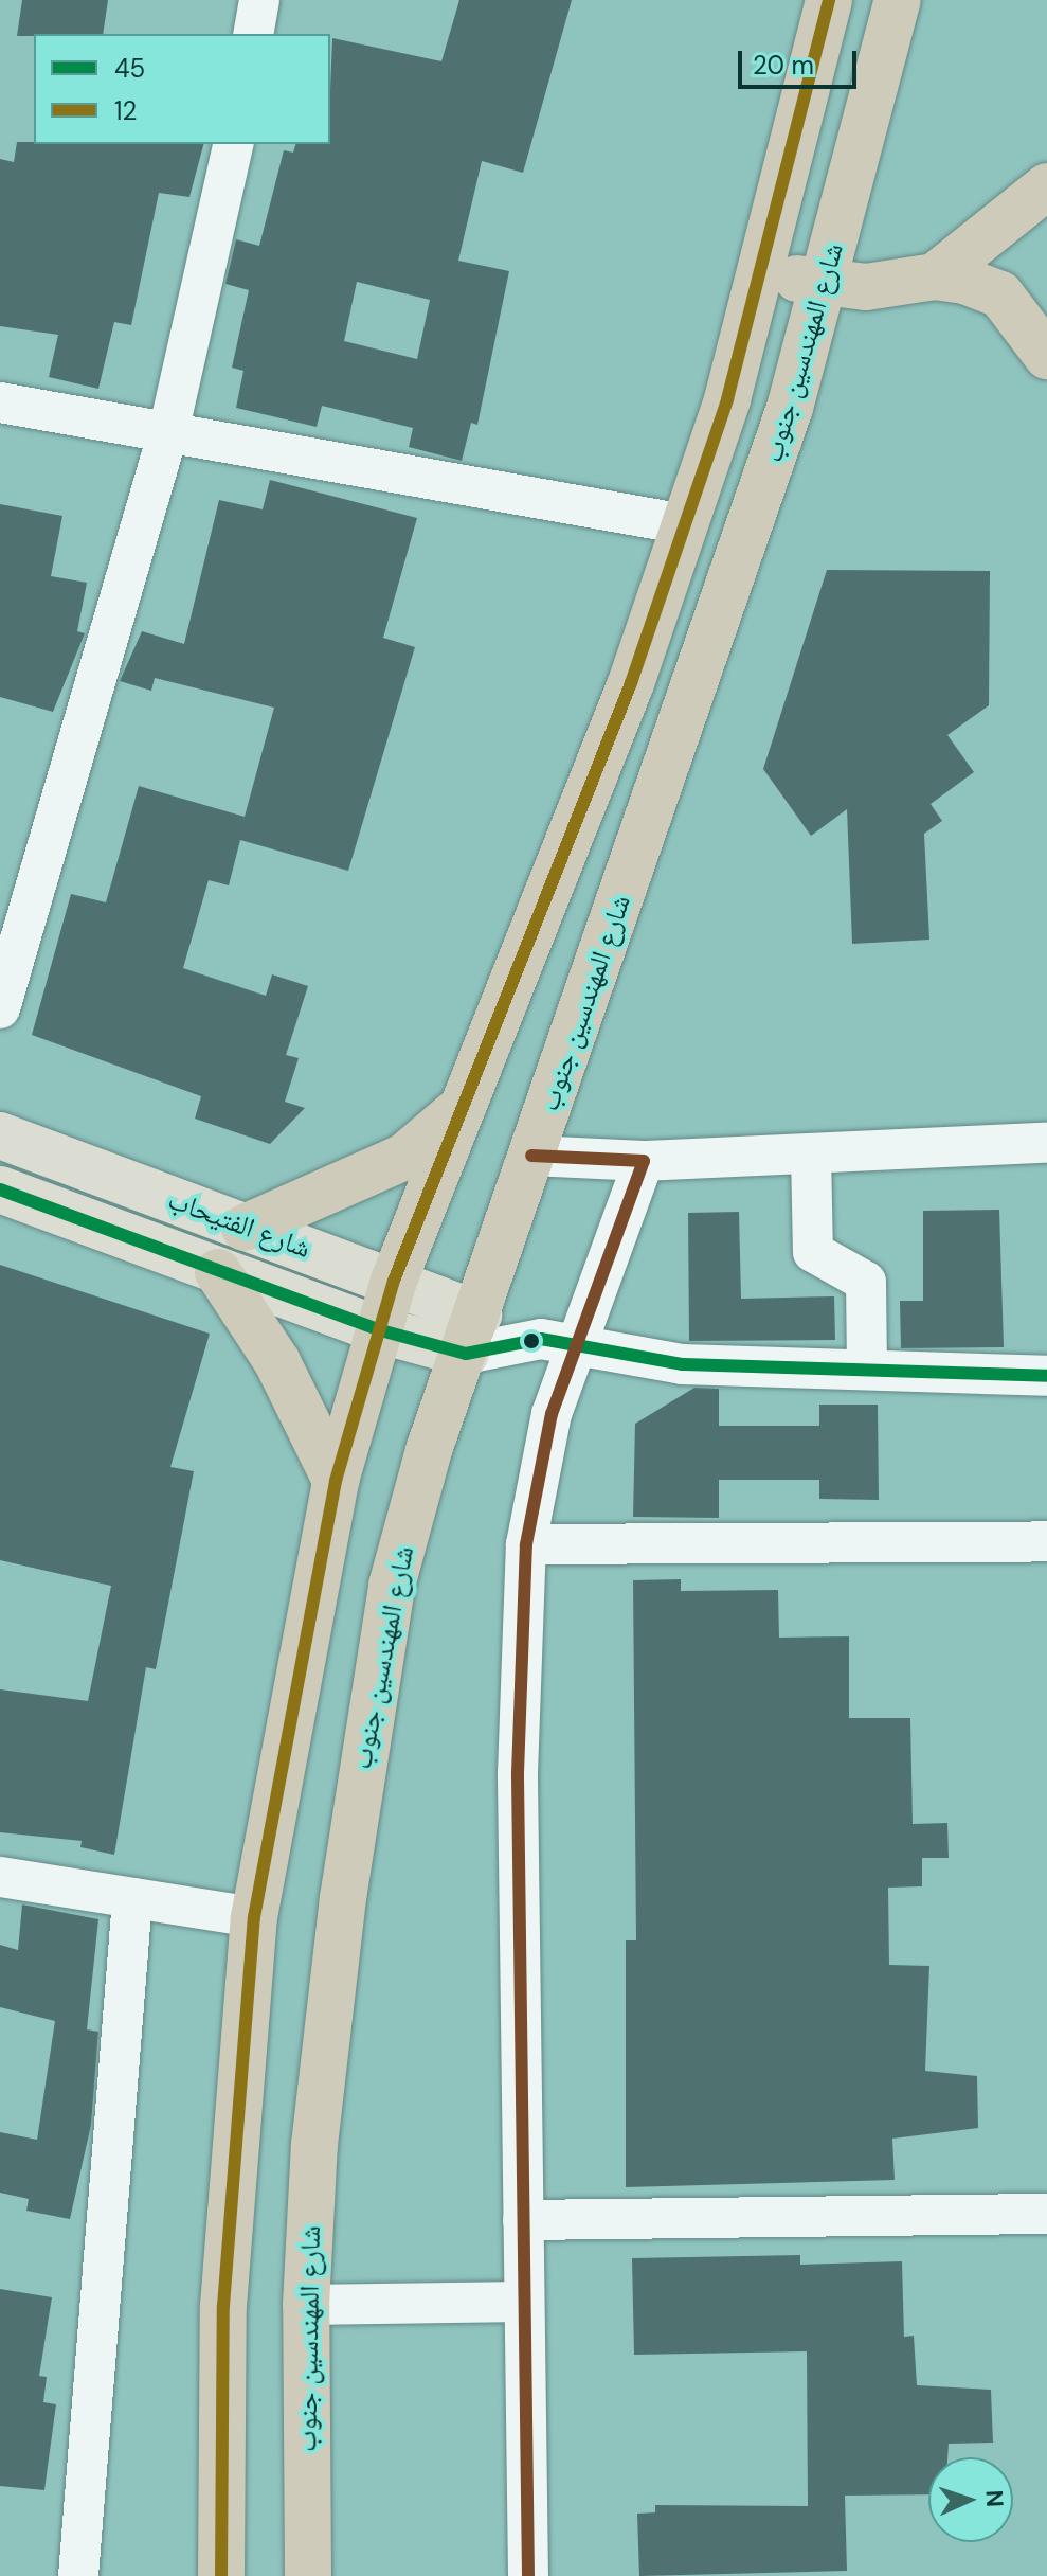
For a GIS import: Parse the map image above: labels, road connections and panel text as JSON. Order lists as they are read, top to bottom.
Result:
{
  "streets": {
    "highway": ["شارع المهندسين جنوب"],
    "main road": ["شارع الفتيحاب"]
  },
  "crossings": [
    ["شارع المهندسين جنوب", "شارع الفتيحاب"]
  ],
  "lines": ["transit line 12", "transit line 45"],
  "legend": ["45", "12"],
  "scale_bar": "20 m",
  "north": "right"
}
